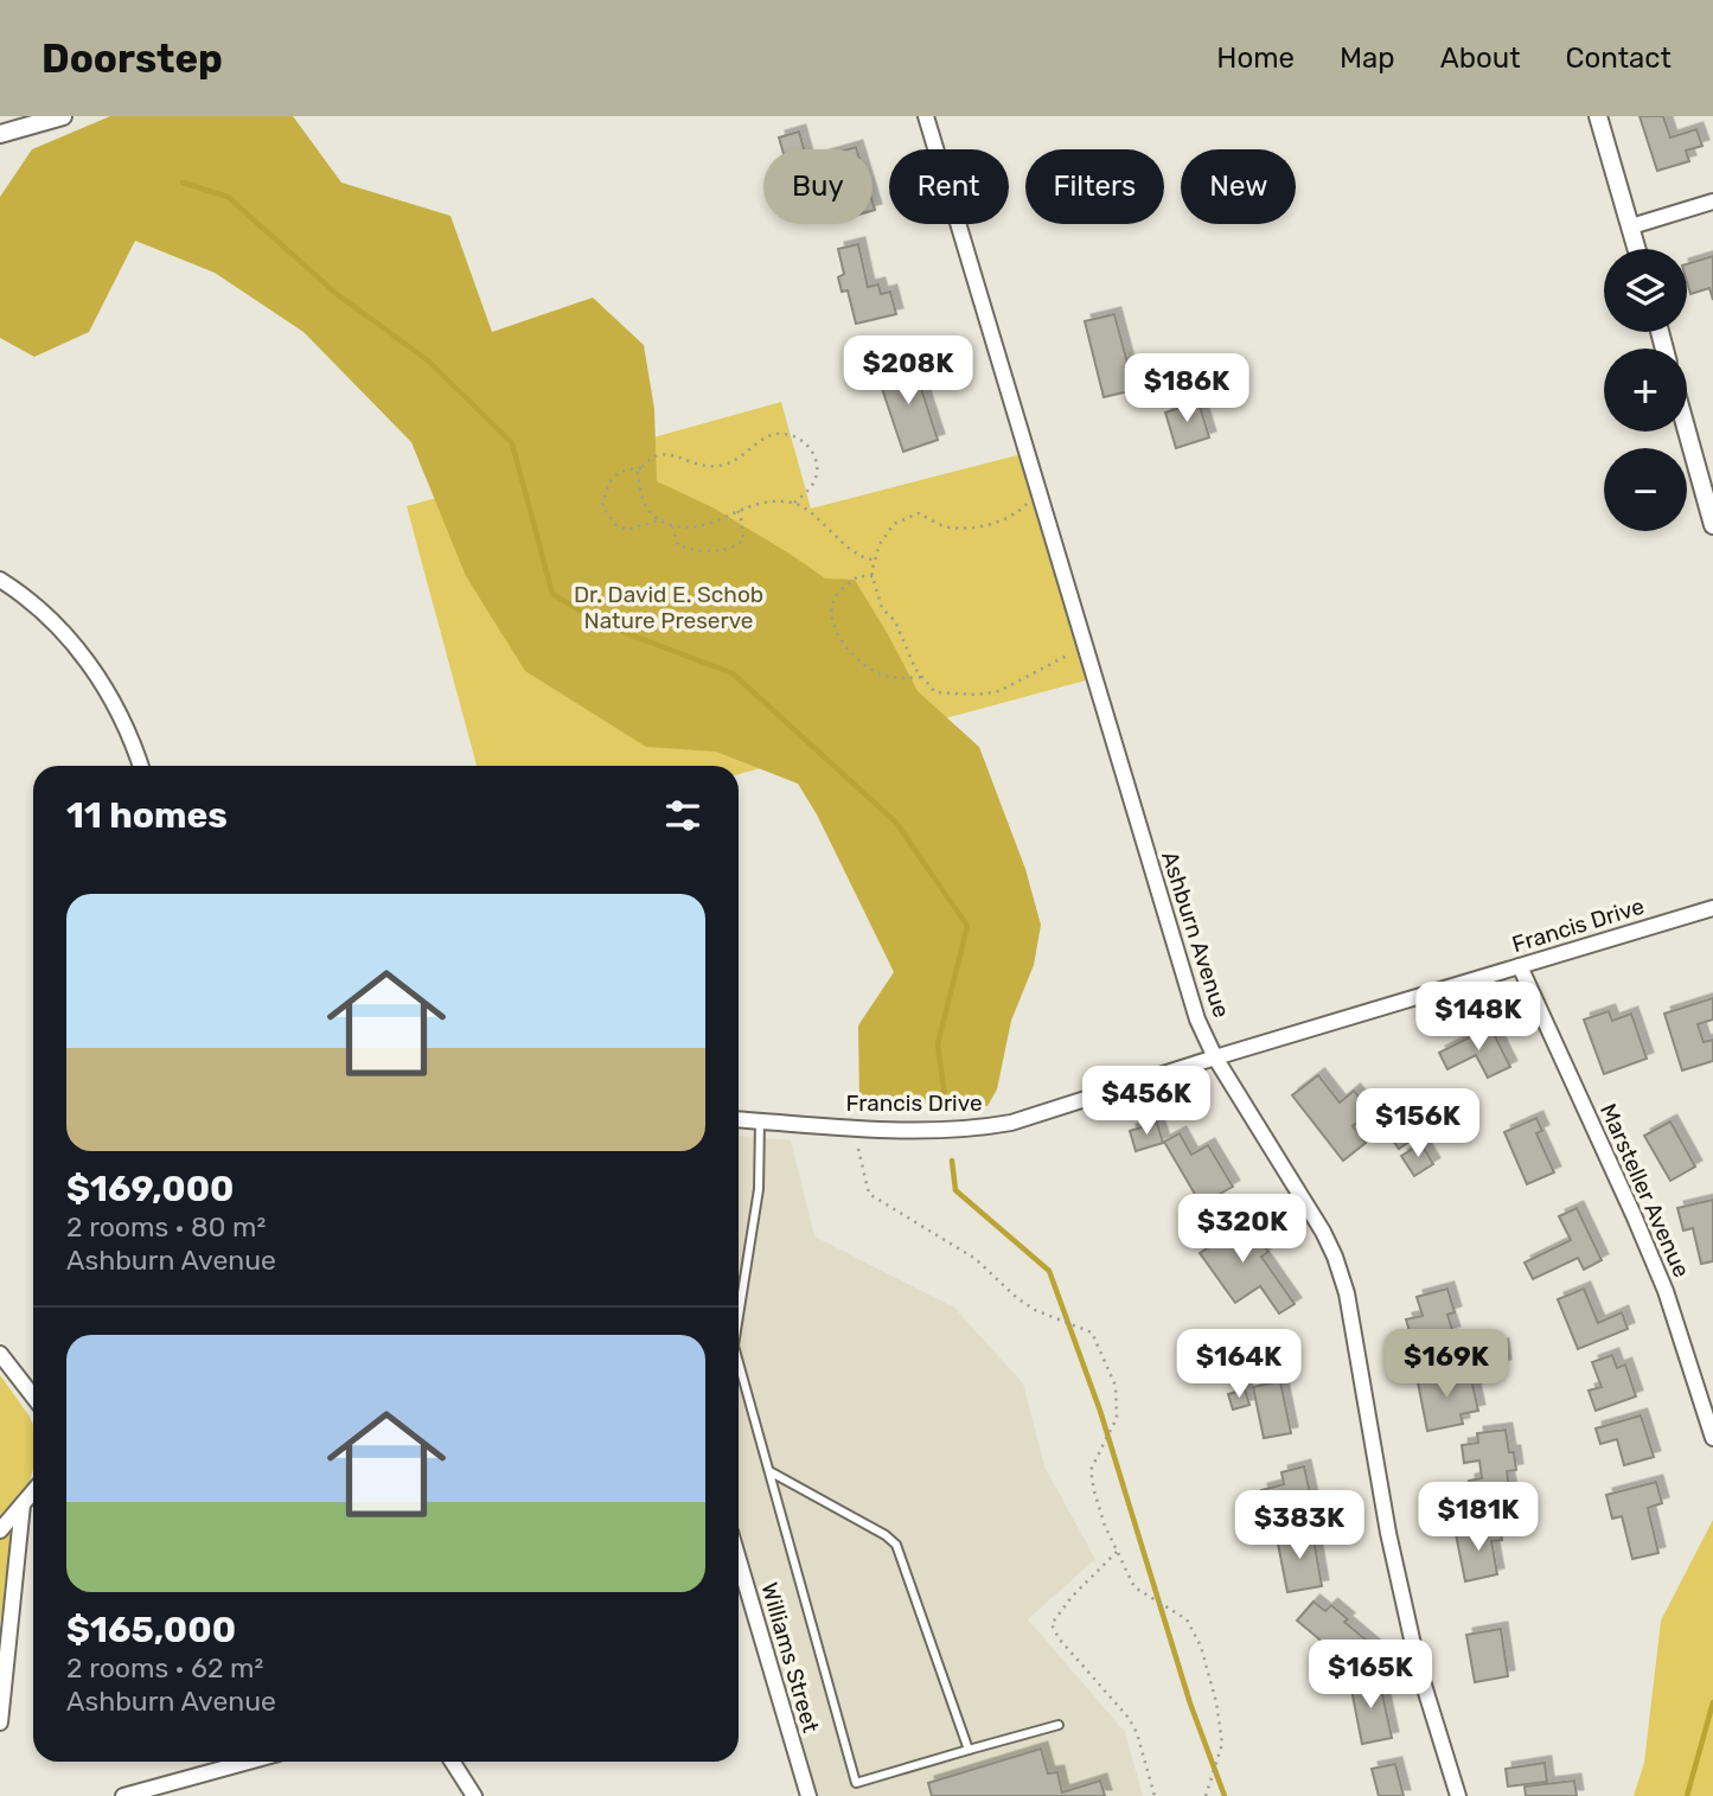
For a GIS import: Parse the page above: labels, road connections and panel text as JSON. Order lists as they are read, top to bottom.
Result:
{
  "streets": {
    "street": [
      "Francis Drive",
      "Ashburn Avenue",
      "Marsteller Avenue",
      "Williams Street"
    ]
  },
  "crossings": [
    ["Francis Drive", "Ashburn Avenue"],
    ["Francis Drive", "Marsteller Avenue"]
  ],
  "parks": ["Dr. David E. Schob Nature Preserve"],
  "page": {
    "header": "Doorstep",
    "nav": [
      "Home",
      "Map",
      "About",
      "Contact"
    ],
    "chip": [
      "Buy",
      "Rent",
      "Filters",
      "New"
    ],
    "map_buttons": ["+", "−"],
    "price": [
      "$208K",
      "$186K",
      "$148K",
      "$456K",
      "$156K",
      "$320K",
      "$164K",
      "$169K",
      "$181K",
      "$383K",
      "$165K"
    ],
    "heading": "11 homes",
    "list": [
      {
        "name": "$169,000",
        "note": "2 rooms · 80 m² · Ashburn Avenue"
      },
      {
        "name": "$165,000",
        "note": "2 rooms · 62 m² · Ashburn Avenue"
      }
    ]
  }
}
